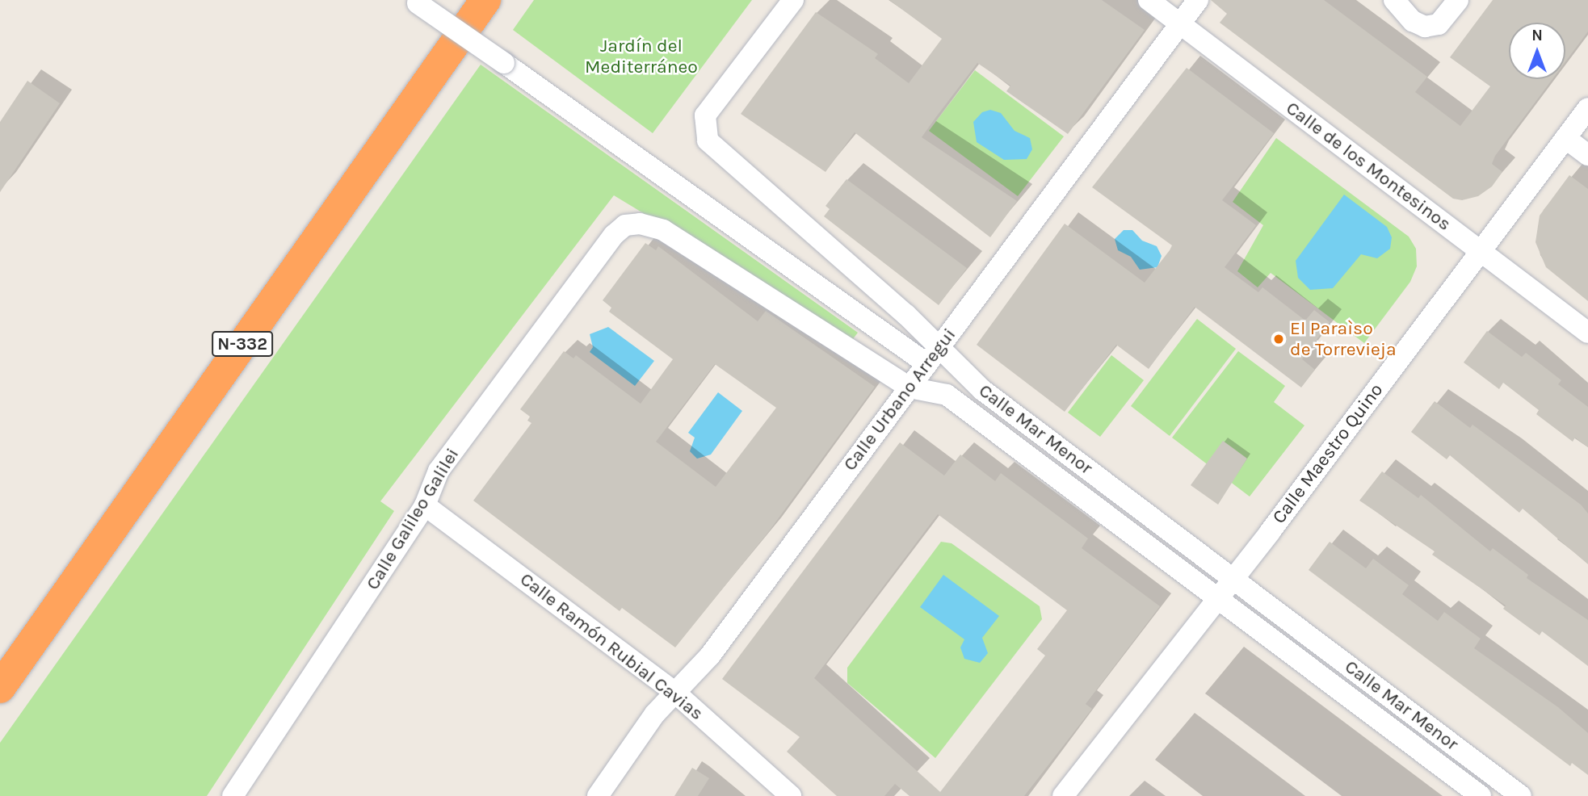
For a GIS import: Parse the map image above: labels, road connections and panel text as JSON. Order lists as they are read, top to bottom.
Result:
{
  "streets": {
    "highway": ["N-332"],
    "street": [
      "Calle de los Montesinos",
      "Calle Urbano Arregui",
      "Calle Mar Menor",
      "Calle Maestro Quino",
      "Calle Galileo Galilei",
      "Calle Ramón Rubial Cavias"
    ]
  },
  "crossings": [
    ["Calle de los Montesinos", "Calle Urbano Arregui"],
    ["Calle de los Montesinos", "Calle Maestro Quino"],
    ["Calle Urbano Arregui", "Calle Mar Menor"],
    ["Calle Urbano Arregui", "Calle Ramón Rubial Cavias"],
    ["Calle Mar Menor", "Calle Maestro Quino"],
    ["Calle Mar Menor", "Calle Galileo Galilei"],
    ["Calle Galileo Galilei", "Calle Ramón Rubial Cavias"]
  ],
  "parks": ["Jardín del Mediterráneo"],
  "places": ["El Paraìso de Torrevieja"],
  "north": "top"
}
